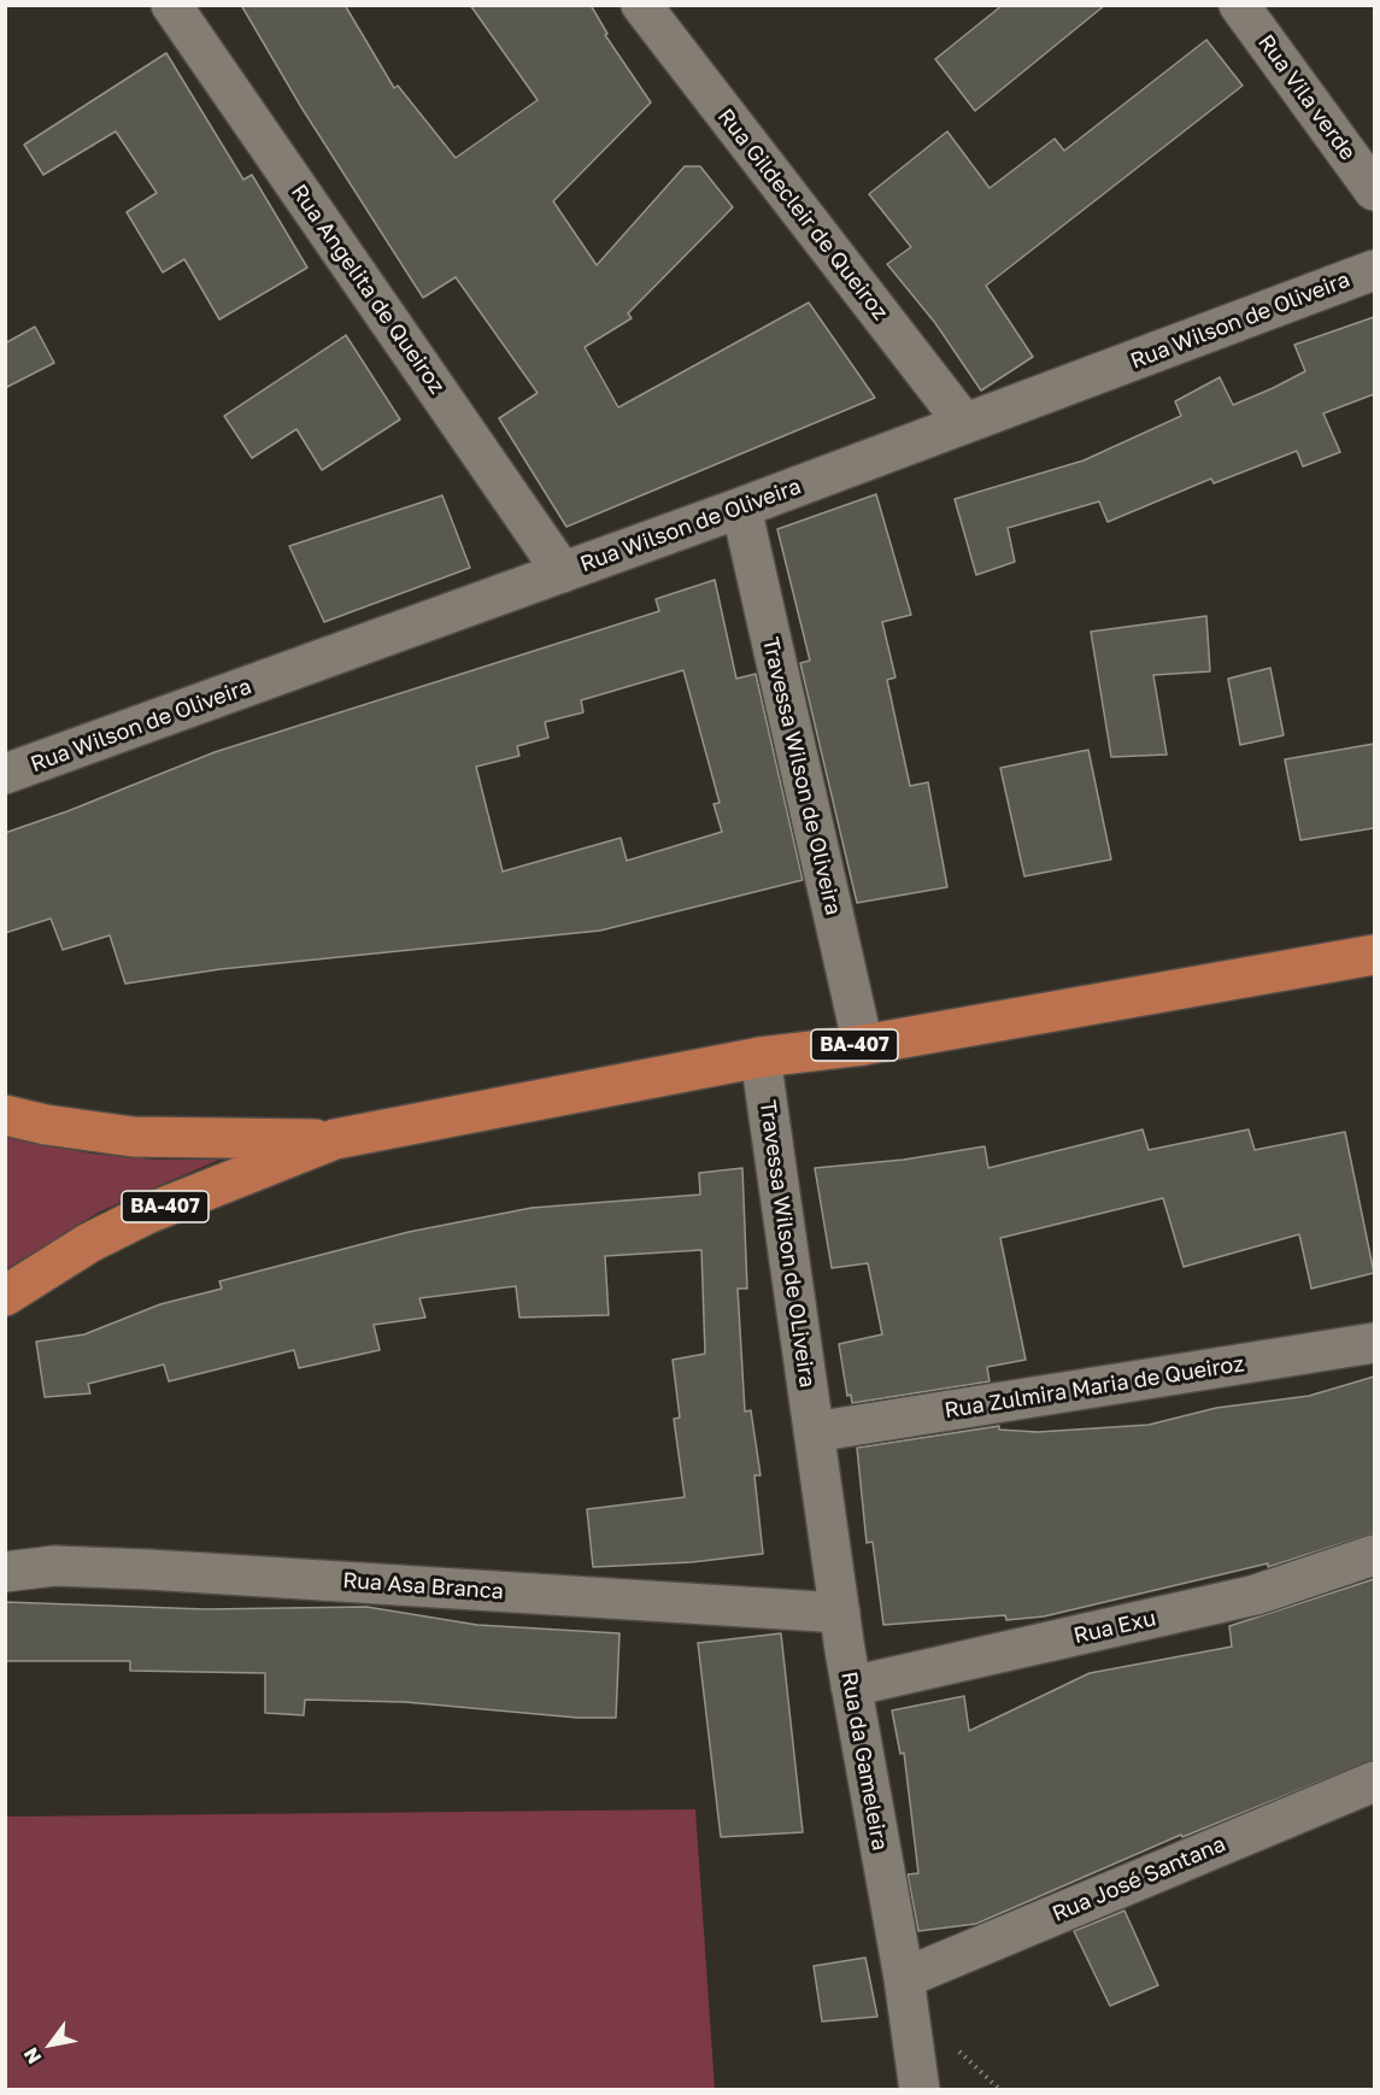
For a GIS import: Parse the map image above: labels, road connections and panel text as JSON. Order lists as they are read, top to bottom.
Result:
{
  "streets": {
    "main road": ["BA-407"],
    "street": [
      "Rua Vila verde",
      "Rua Gildecleir de Queiroz",
      "Rua Angelita de Queiroz",
      "Rua Wilson de Oliveira",
      "Travessa Wilson de Oliveira",
      "Travessa Wilson de OLiveira",
      "Rua Zulmira Maria de Queiroz",
      "Rua Asa Branca",
      "Rua Exu",
      "Rua da Gameleira",
      "Rua José Santana"
    ]
  },
  "crossings": [
    ["Rua Gildecleir de Queiroz", "Rua Wilson de Oliveira"],
    ["Rua Angelita de Queiroz", "Rua Wilson de Oliveira"],
    ["Rua Wilson de Oliveira", "Travessa Wilson de Oliveira"],
    ["Travessa Wilson de Oliveira", "BA-407"],
    ["BA-407", "Travessa Wilson de OLiveira"],
    ["Travessa Wilson de OLiveira", "Rua Zulmira Maria de Queiroz"],
    ["Travessa Wilson de OLiveira", "Rua da Gameleira"],
    ["Rua Zulmira Maria de Queiroz", "Rua da Gameleira"],
    ["Rua Asa Branca", "Rua da Gameleira"],
    ["Rua Exu", "Rua da Gameleira"],
    ["Rua da Gameleira", "Rua José Santana"]
  ],
  "north": "bottom left"
}
